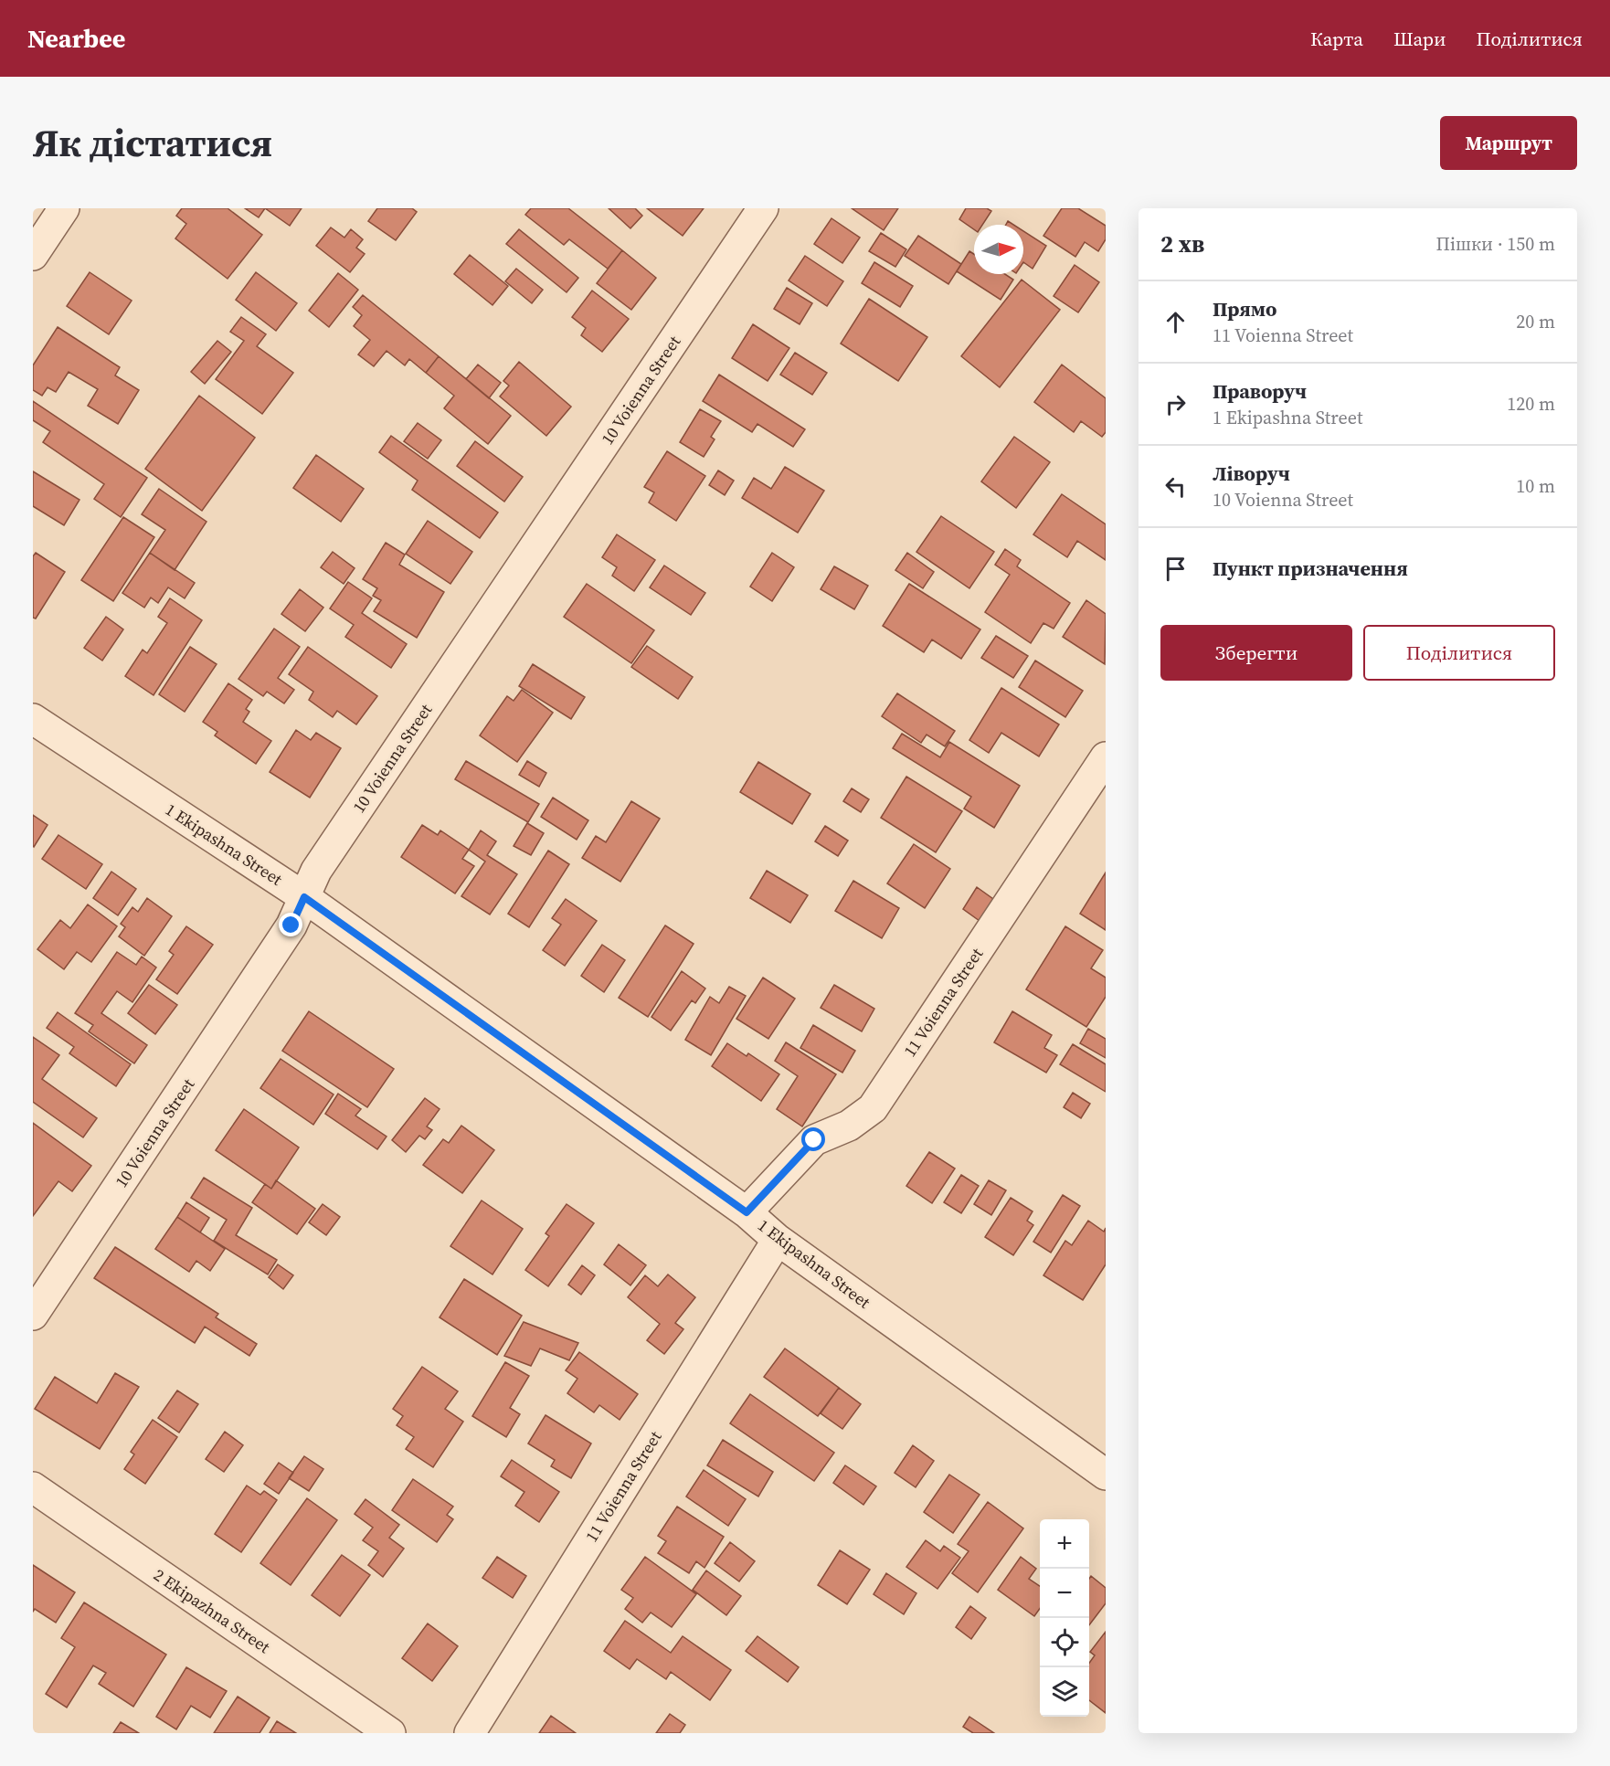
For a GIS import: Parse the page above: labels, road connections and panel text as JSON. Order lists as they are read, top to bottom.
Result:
{
  "streets": {
    "street": [
      "10 Voienna Street",
      "1 Ekipashna Street",
      "11 Voienna Street",
      "2 Ekipazhna Street"
    ]
  },
  "crossings": [
    ["10 Voienna Street", "1 Ekipashna Street"],
    ["1 Ekipashna Street", "11 Voienna Street"]
  ],
  "north": "right",
  "page": {
    "header": "Nearbee",
    "nav": ["Карта", "Шари", "Поділитися"],
    "title": "Як дістатися",
    "buttons": [
      "Маршрут",
      ["Зберегти", "Поділитися"]
    ],
    "heading": ["2 хв", "Пішки · 150 m"],
    "list": [
      ["Прямо", "11 Voienna Street", "20 m"],
      ["Праворуч", "1 Ekipashna Street", "120 m"],
      ["Ліворуч", "10 Voienna Street", "10 m"],
      "Пункт призначення"
    ],
    "map_buttons": ["+", "−"]
  }
}
